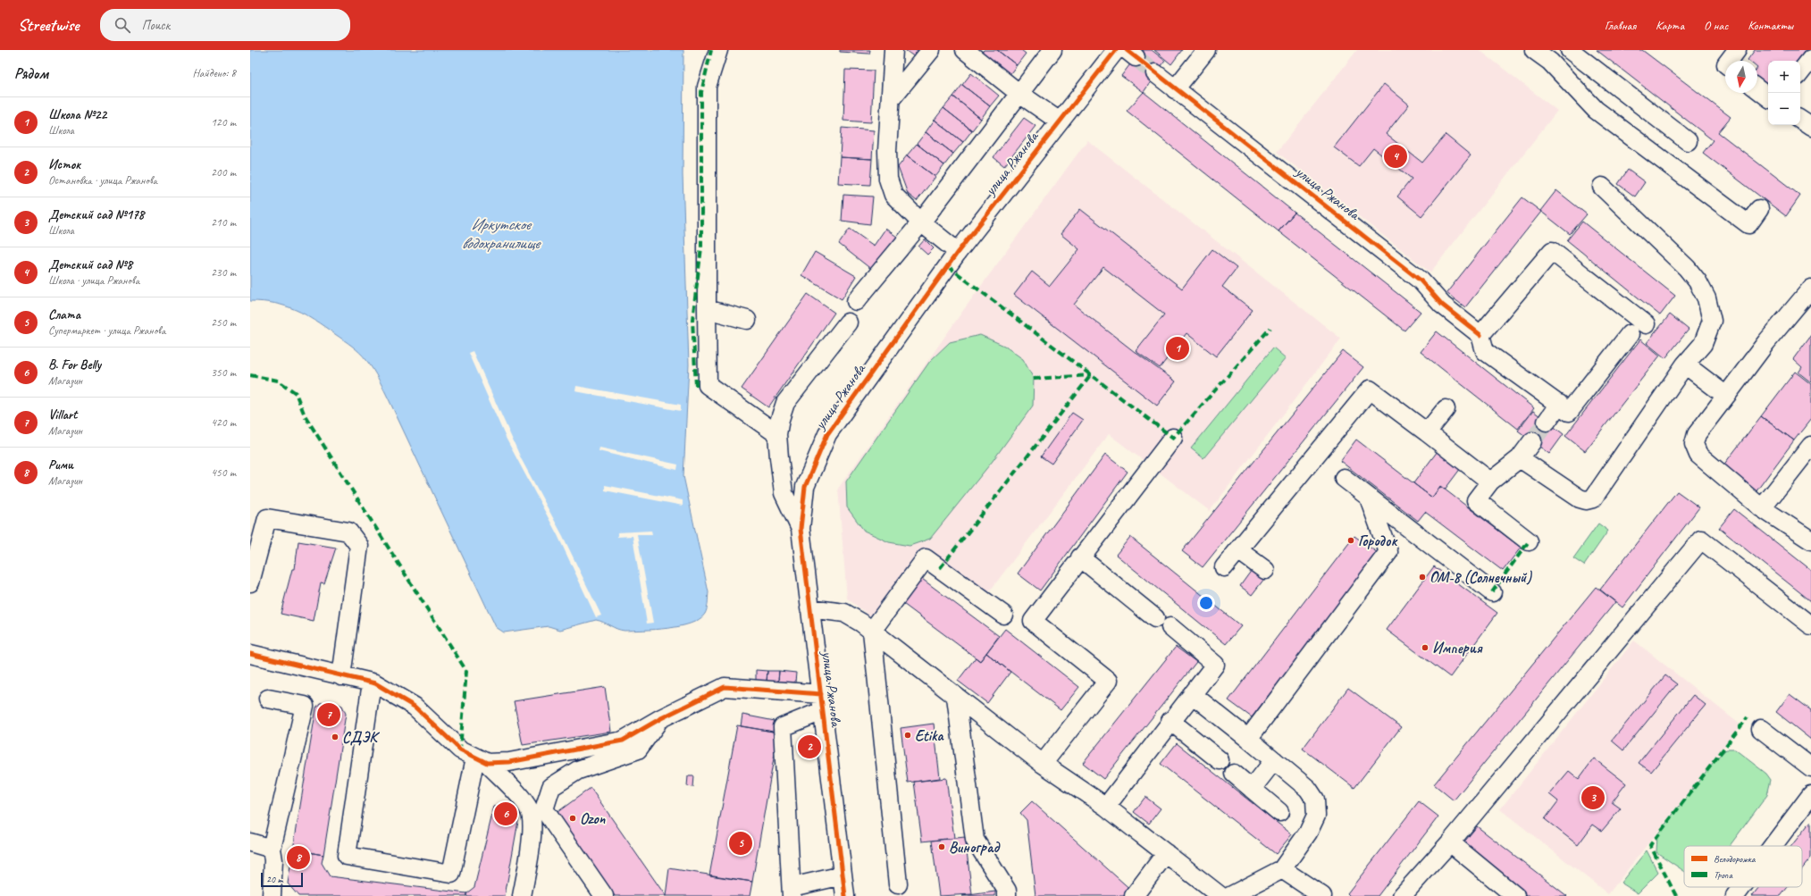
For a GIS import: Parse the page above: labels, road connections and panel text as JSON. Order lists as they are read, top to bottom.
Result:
{
  "streets": {
    "street": ["улица Ржанова"]
  },
  "water": ["Иркутское водохранилище"],
  "places": [
    "Городок",
    "ОМ-8 (Солнечный)",
    "Империя",
    "Etika",
    "СДЭК",
    "Ozon",
    "Виноград"
  ],
  "legend": ["Велодорожка", "Тропа"],
  "scale_bar": "20 m",
  "north": "bottom",
  "page": {
    "header": "Streetwise",
    "search": "Поиск",
    "nav": [
      "Главная",
      "Карта",
      "О нас",
      "Контакты"
    ],
    "heading": ["Рядом", "Найдено: 8"],
    "map_buttons": ["+", "−"],
    "list": [
      {
        "mark": "1",
        "name": "Школа №22",
        "note": "Школа",
        "value": "120 m"
      },
      {
        "mark": "2",
        "name": "Исток",
        "note": "Остановка · улица Ржанова",
        "value": "200 m"
      },
      {
        "mark": "3",
        "name": "Детский сад №178",
        "note": "Школа",
        "value": "210 m"
      },
      {
        "mark": "4",
        "name": "Детский сад №8",
        "note": "Школа · улица Ржанова",
        "value": "230 m"
      },
      {
        "mark": "5",
        "name": "Слата",
        "note": "Супермаркет · улица Ржанова",
        "value": "250 m"
      },
      {
        "mark": "6",
        "name": "B. For Belly",
        "note": "Магазин",
        "value": "350 m"
      },
      {
        "mark": "7",
        "name": "Villart",
        "note": "Магазин",
        "value": "420 m"
      },
      {
        "mark": "8",
        "name": "Рими",
        "note": "Магазин",
        "value": "450 m"
      }
    ],
    "pins": [
      "4",
      "1",
      "7",
      "2",
      "3",
      "6",
      "5",
      "8"
    ],
    "scale": "20 m"
  }
}
